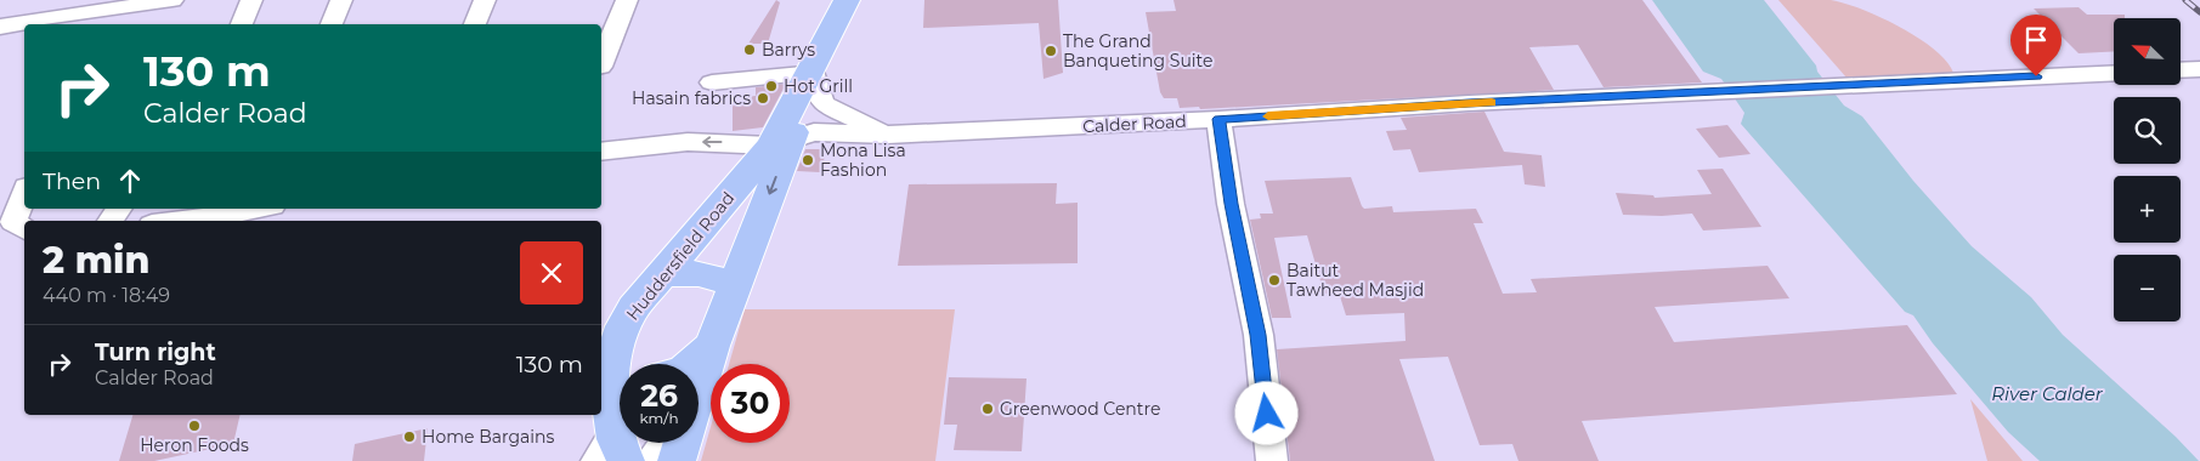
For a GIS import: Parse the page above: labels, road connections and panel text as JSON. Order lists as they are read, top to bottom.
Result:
{
  "streets": {
    "highway": ["Huddersfield Road"],
    "street": ["Calder Road"]
  },
  "crossings": [
    ["Calder Road", "Huddersfield Road"]
  ],
  "water": ["River Calder"],
  "places": [
    "Barrys",
    "The Grand Banqueting Suite",
    "Hot Grill",
    "Hasain fabrics",
    "Mona Lisa Fashion",
    "Baitut Tawheed Masjid",
    "Greenwood Centre",
    "Heron Foods",
    "Home Bargains"
  ],
  "north": "top left",
  "page": {
    "map_buttons": ["+", "−"],
    "turn": ["130 m", "Calder Road"],
    "then": "Then",
    "heading": ["2 min", "440 m · 18:49"],
    "list": [
      {
        "name": "Turn right",
        "note": "Calder Road",
        "value": "130 m"
      }
    ],
    "speed": "26 km/h",
    "limit": "30"
  }
}
